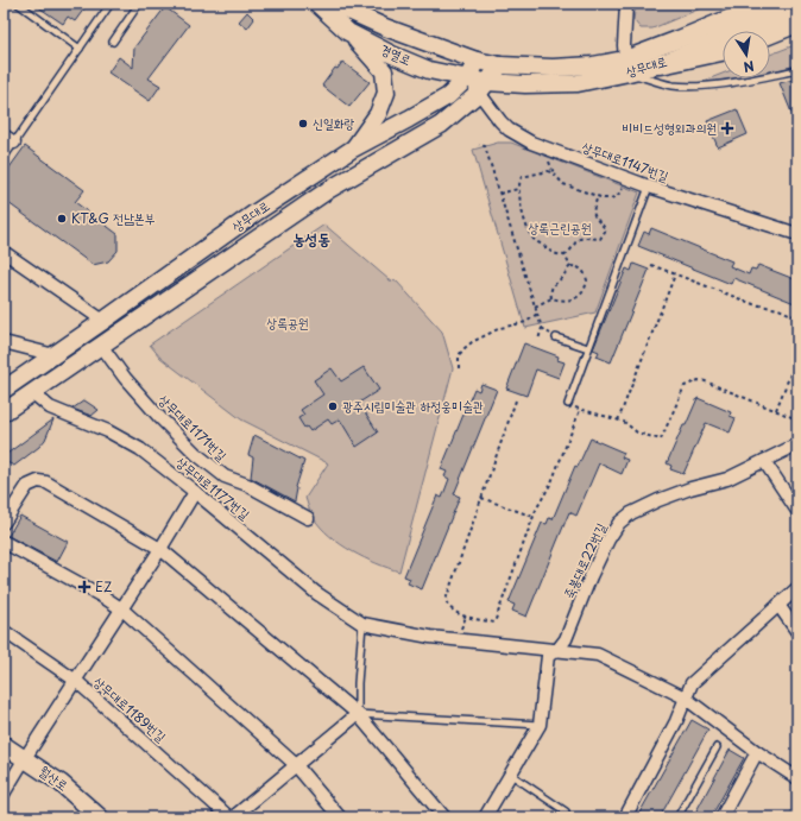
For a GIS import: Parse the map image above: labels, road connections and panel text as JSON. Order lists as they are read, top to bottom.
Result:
{
  "streets": {
    "street": [
      "경열로",
      "상무대로",
      "상무대로1147번길",
      "상무대로1171번길",
      "상무대로1177번길",
      "죽봉대로22번길",
      "상무대로1189번길",
      "월산로"
    ]
  },
  "crossings": [
    ["경열로", "상무대로"],
    ["경열로", "상무대로1147번길"],
    ["상무대로", "상무대로1147번길"],
    ["상무대로", "상무대로1171번길"],
    ["상무대로", "상무대로1177번길"],
    ["상무대로1177번길", "죽봉대로22번길"]
  ],
  "districts": ["농성동"],
  "parks": ["상록근린공원", "상록공원"],
  "places": {
    "other": ["신일화랑", "KT&G 전남본부", "광주시립미술관 하정웅미술관"],
    "health": ["비비드성형외과의원", "EZ"]
  },
  "north": "bottom"
}
